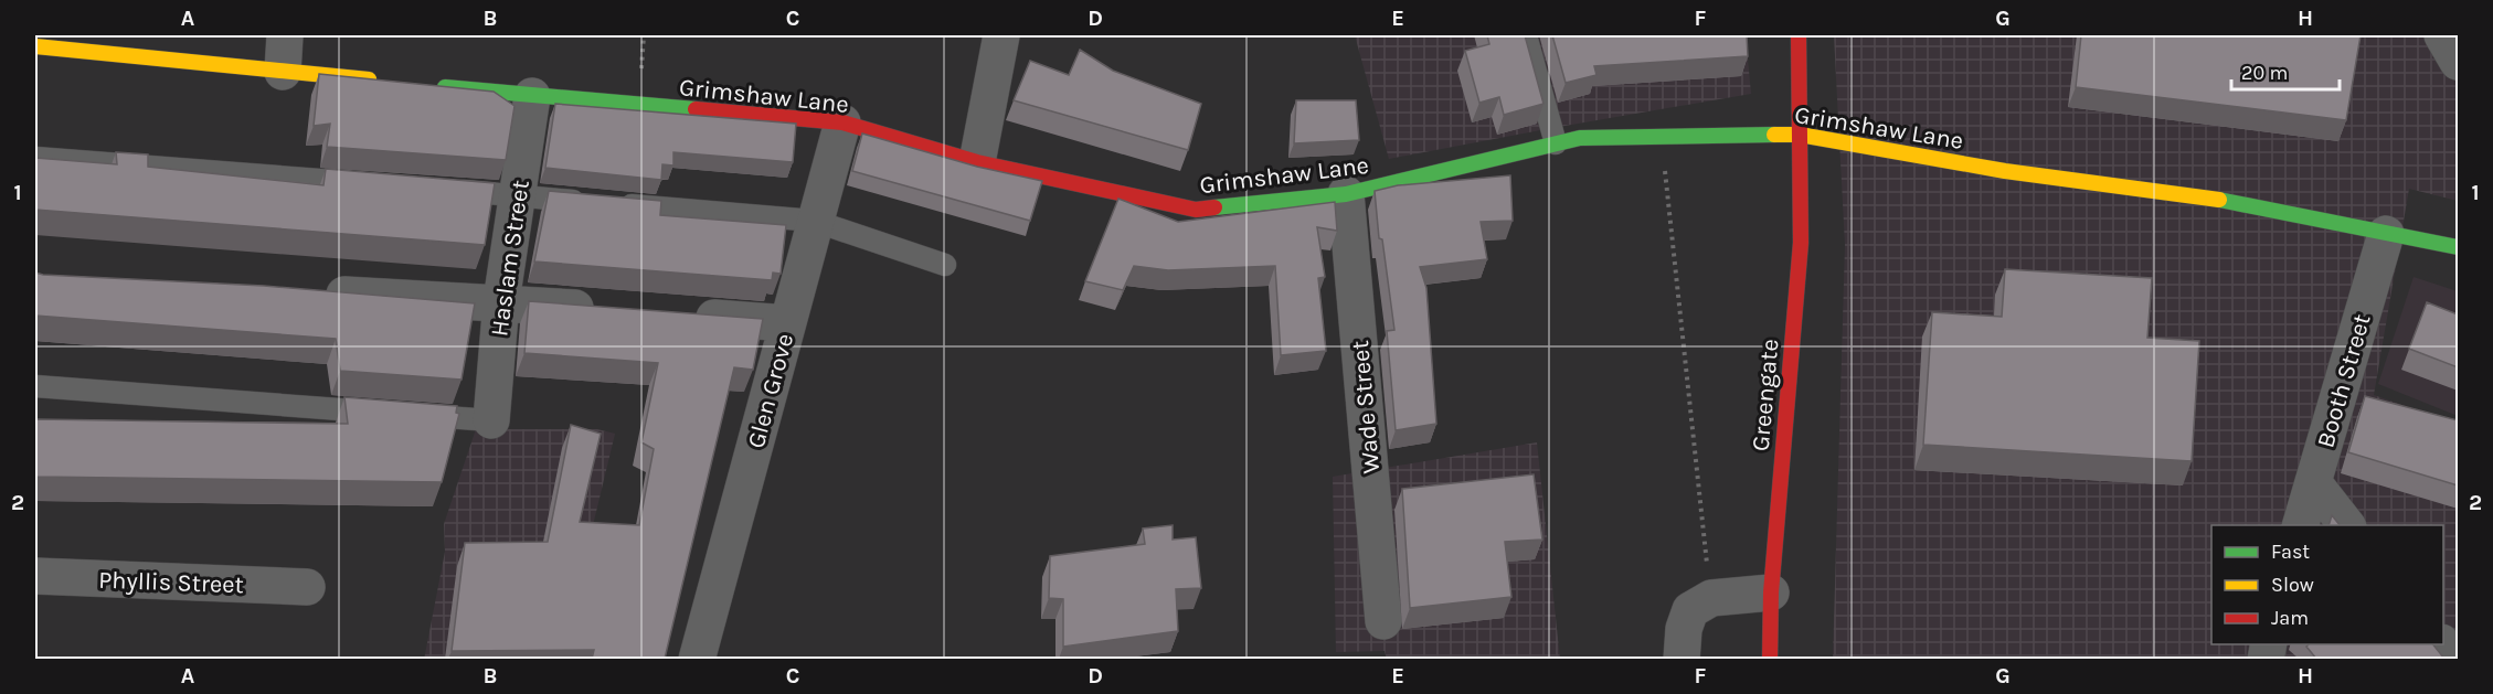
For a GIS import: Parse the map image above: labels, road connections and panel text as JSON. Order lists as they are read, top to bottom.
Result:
{
  "streets": {
    "main road": ["Grimshaw Lane", "Greengate"],
    "street": [
      "Haslam Street",
      "Booth Street",
      "Glen Grove",
      "Wade Street",
      "Phyllis Street"
    ]
  },
  "crossings": [
    ["Grimshaw Lane", "Haslam Street"],
    ["Grimshaw Lane", "Booth Street"],
    ["Grimshaw Lane", "Glen Grove"],
    ["Grimshaw Lane", "Greengate"],
    ["Grimshaw Lane", "Wade Street"]
  ],
  "legend": ["Fast", "Slow", "Jam"],
  "scale_bar": "20 m",
  "grid": {
    "columns": [
      "A",
      "B",
      "C",
      "D",
      "E",
      "F",
      "G",
      "H"
    ],
    "rows": ["1", "2"]
  }
}
